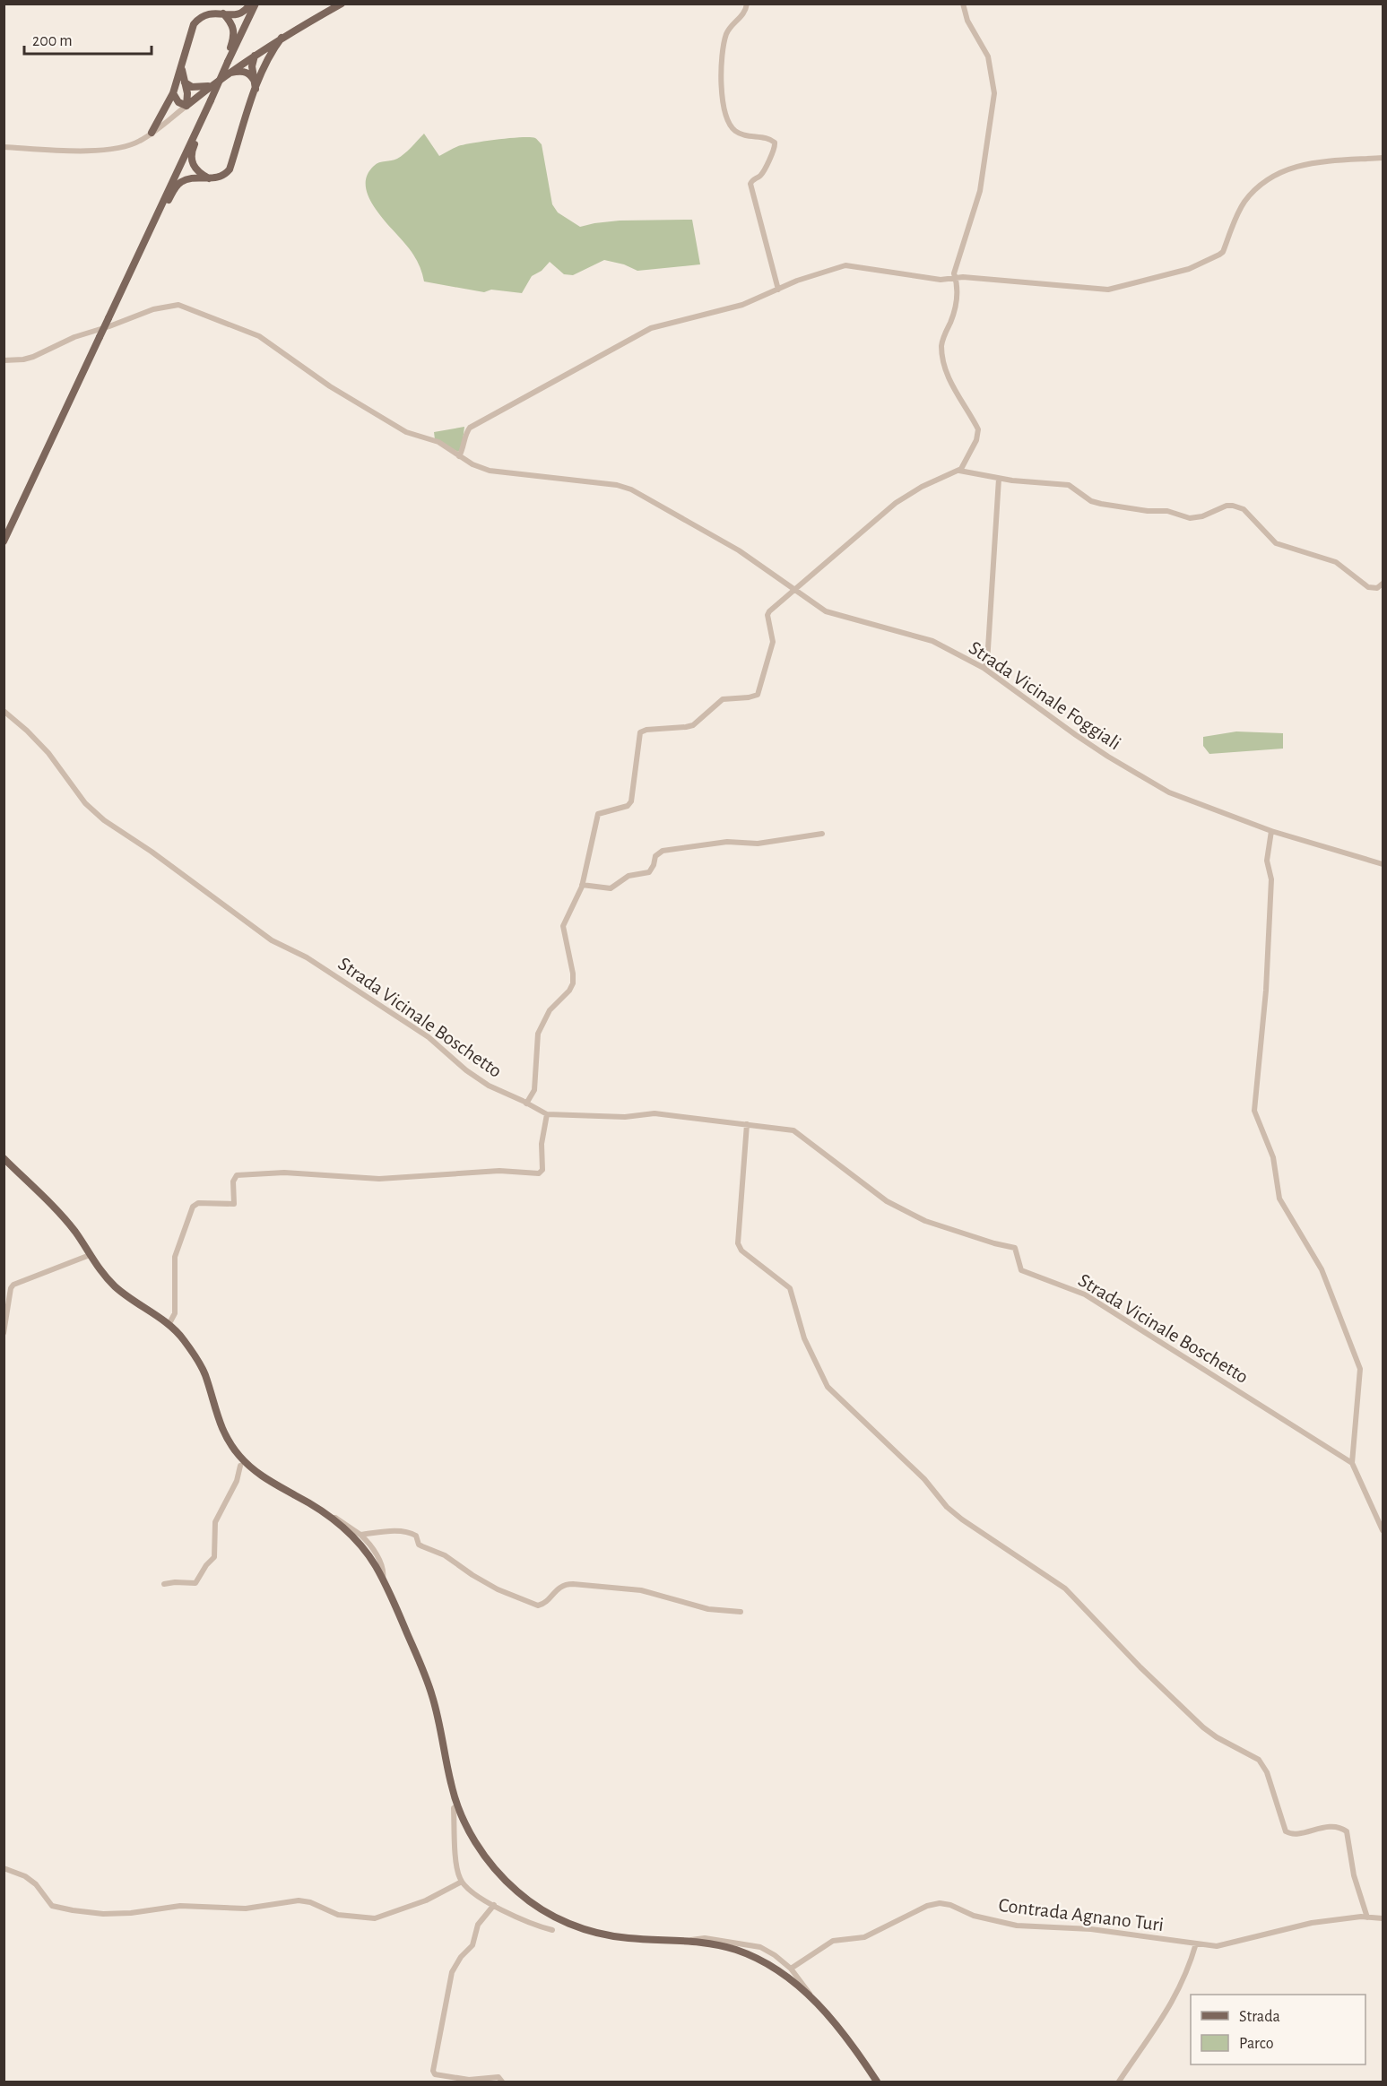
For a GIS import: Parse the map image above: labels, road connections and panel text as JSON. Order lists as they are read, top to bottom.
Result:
{
  "streets": {
    "street": ["Strada Vicinale Foggiali", "Strada Vicinale Boschetto", "Contrada Agnano Turi"]
  },
  "legend": ["Strada", "Parco"],
  "scale_bar": "200 m"
}
